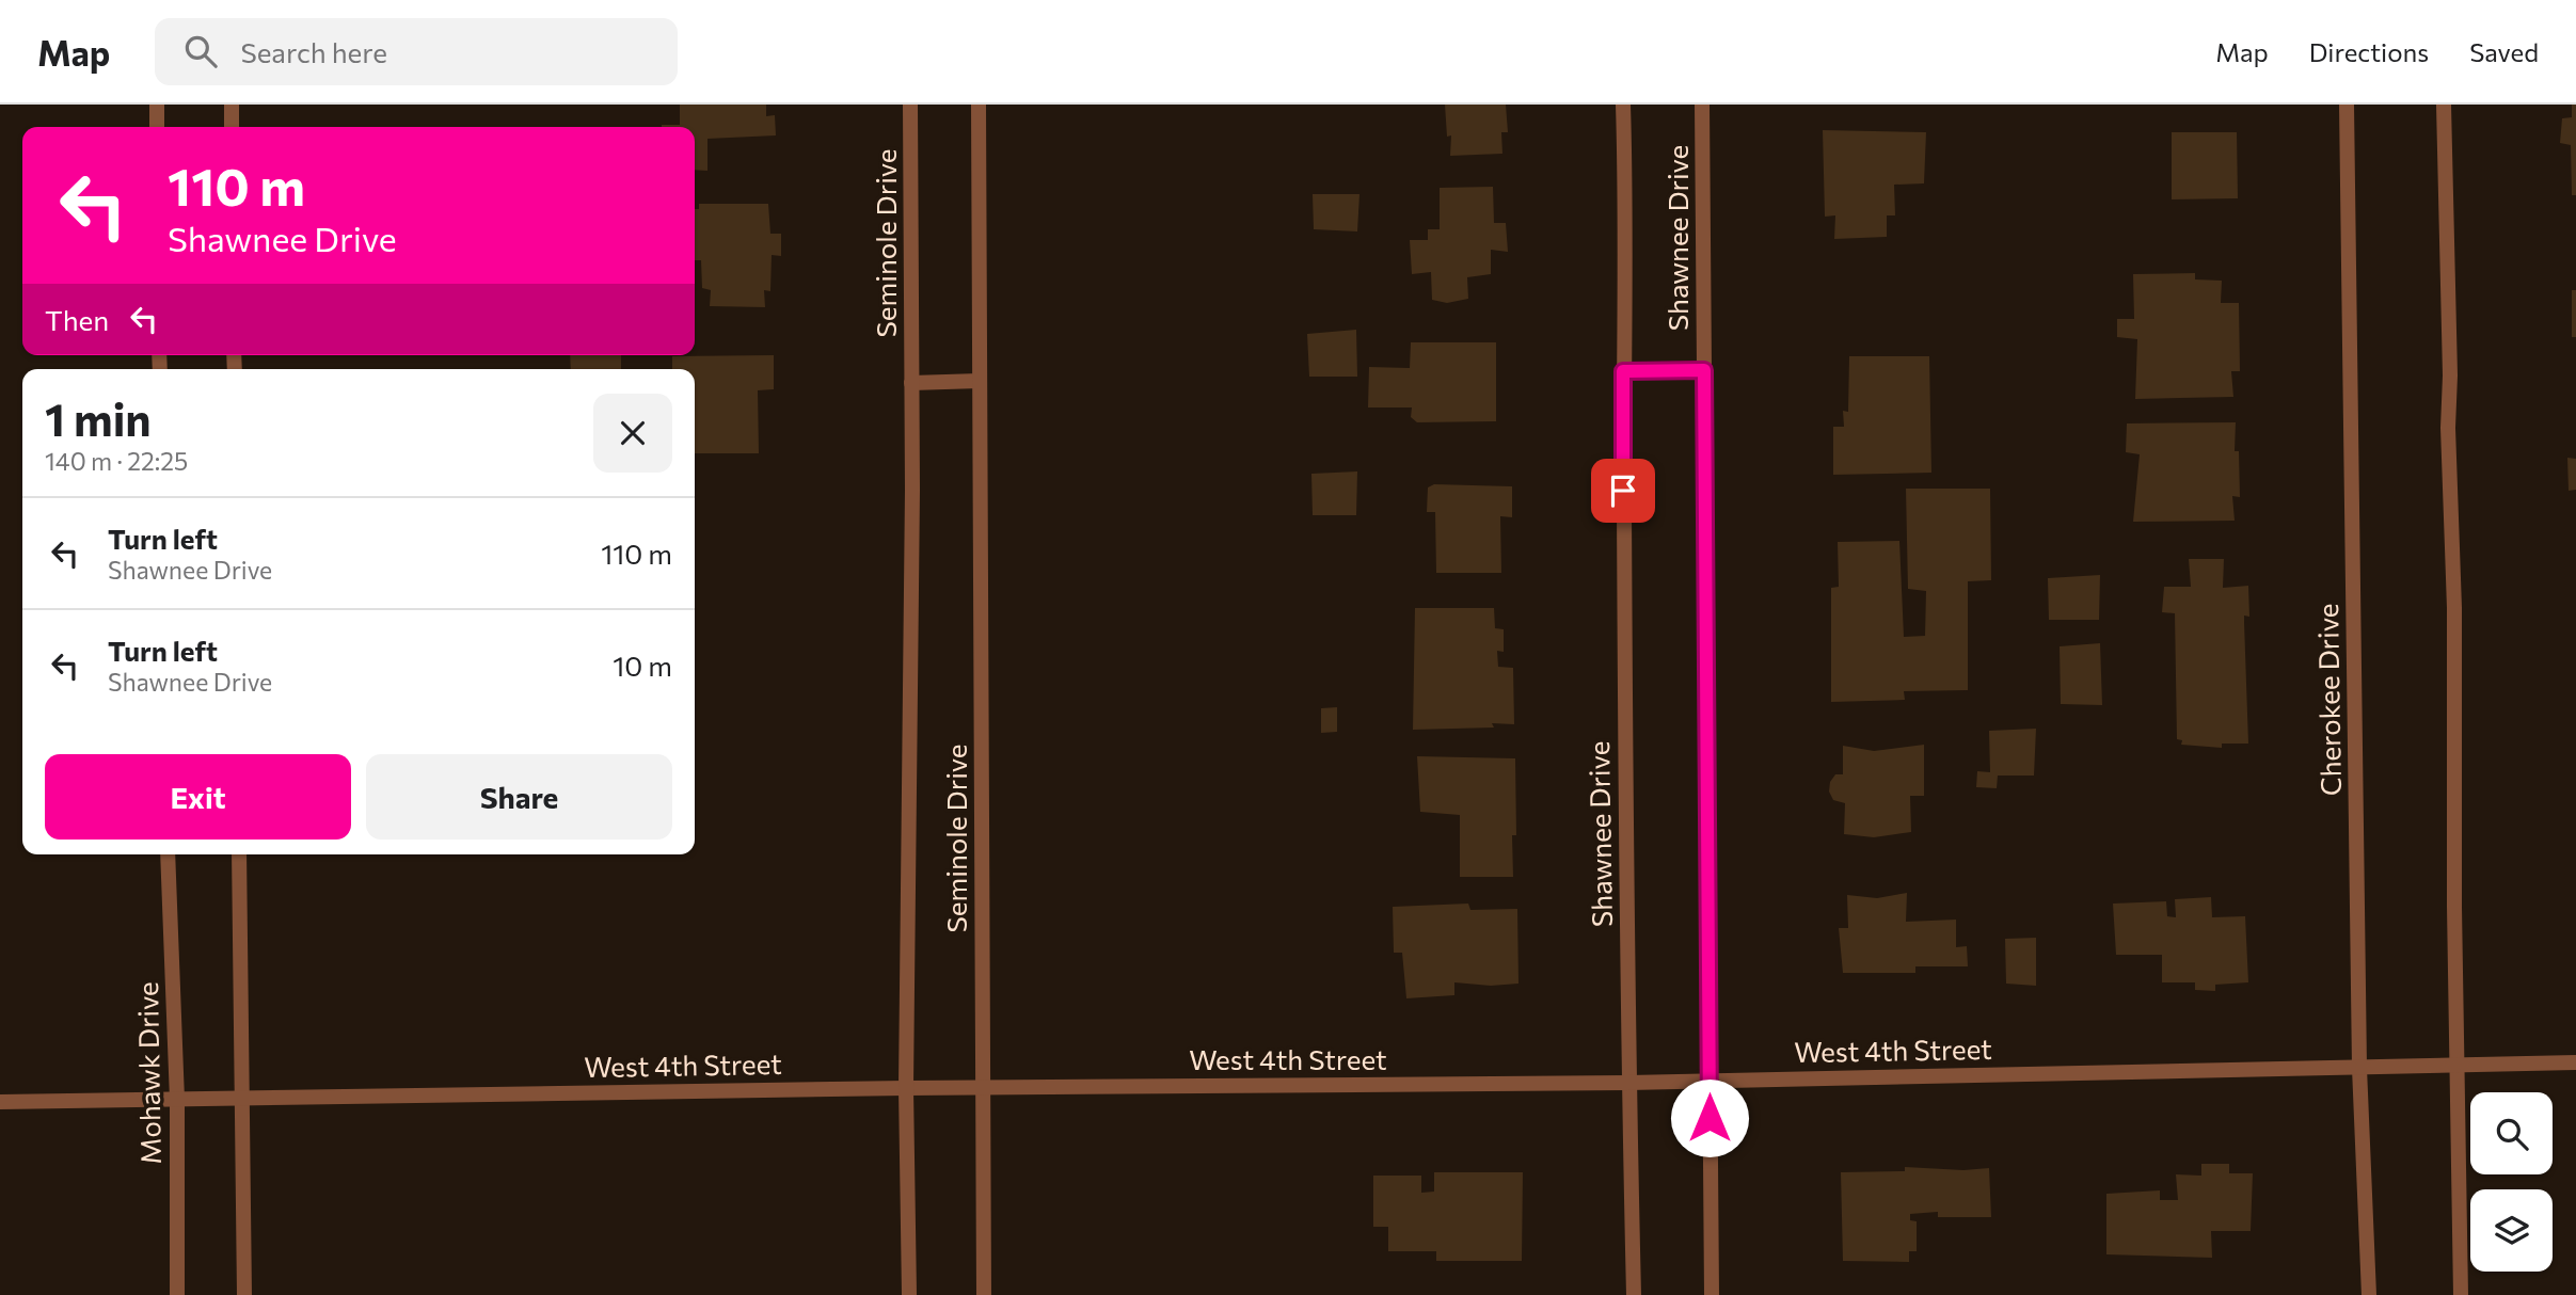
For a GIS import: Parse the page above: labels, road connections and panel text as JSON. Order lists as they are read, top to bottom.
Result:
{
  "streets": {
    "street": [
      "Shawnee Drive",
      "Seminole Drive",
      "Cherokee Drive",
      "West 4th Street",
      "Mohawk Drive"
    ]
  },
  "crossings": [
    ["Shawnee Drive", "West 4th Street"],
    ["Seminole Drive", "West 4th Street"],
    ["Cherokee Drive", "West 4th Street"],
    ["West 4th Street", "Mohawk Drive"]
  ],
  "page": {
    "header": "Map",
    "search": "Search here",
    "nav": ["Map", "Directions", "Saved"],
    "turn": ["110 m", "Shawnee Drive"],
    "then": "Then",
    "heading": ["1 min", "140 m · 22:25"],
    "list": [
      {
        "name": "Turn left",
        "note": "Shawnee Drive",
        "value": "110 m"
      },
      {
        "name": "Turn left",
        "note": "Shawnee Drive",
        "value": "10 m"
      }
    ],
    "buttons": ["Exit", "Share"]
  }
}
